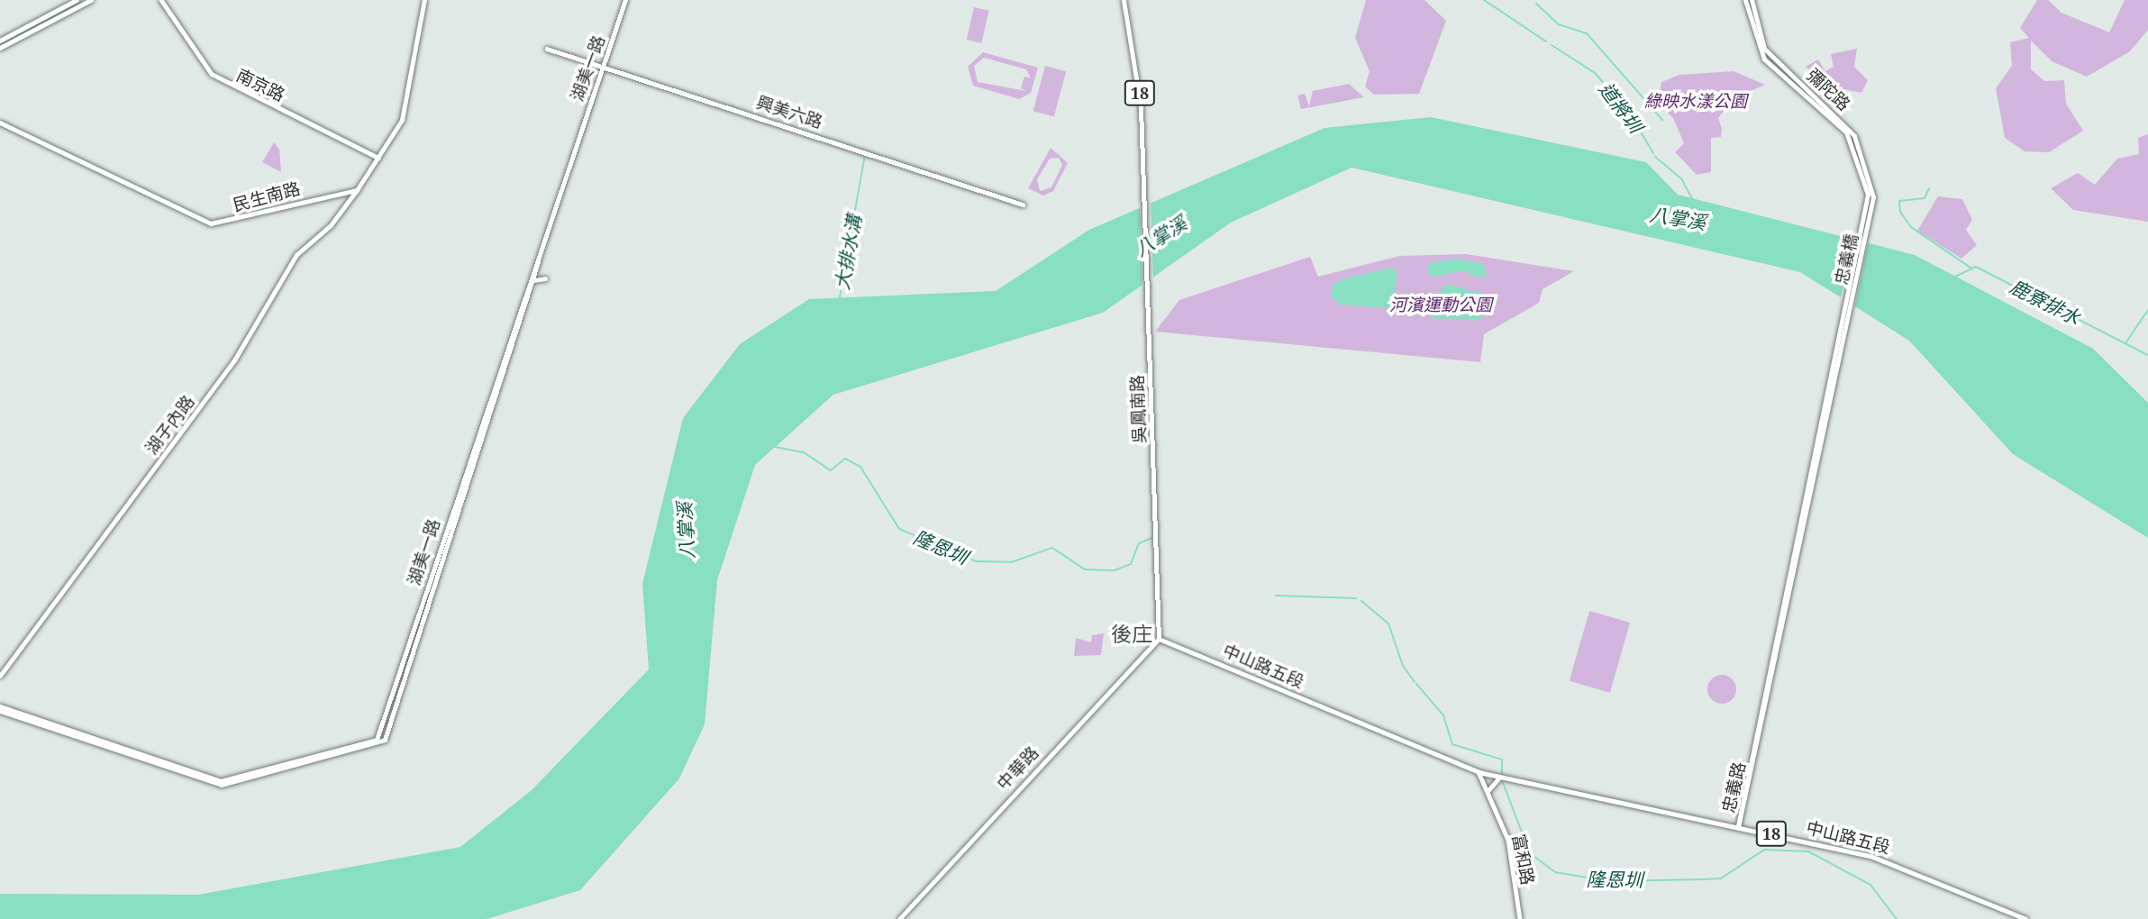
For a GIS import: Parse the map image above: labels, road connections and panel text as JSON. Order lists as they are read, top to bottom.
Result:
{
  "streets": {
    "main road": [
      "18",
      "民生南路",
      "吳鳳南路",
      "中山路五段",
      "中華路"
    ],
    "street": [
      "湖美一路",
      "南京路",
      "彌陀路",
      "興美六路",
      "忠義橋",
      "湖子內路",
      "忠義路",
      "富和路"
    ]
  },
  "crossings": [
    ["湖美一路", "興美六路"],
    ["彌陀路", "忠義橋"],
    ["民生南路", "湖子內路"],
    ["忠義橋", "忠義路"],
    ["吳鳳南路", "中山路五段"],
    ["吳鳳南路", "中華路"],
    ["中山路五段", "中華路"],
    ["中山路五段", "忠義路"],
    ["中山路五段", "富和路"]
  ],
  "districts": ["後庄"],
  "water": [
    "道將圳",
    "八掌溪",
    "大排水溝",
    "鹿寮排水",
    "隆恩圳"
  ],
  "parks": ["綠映水漾公園", "河濱運動公園"]
}
